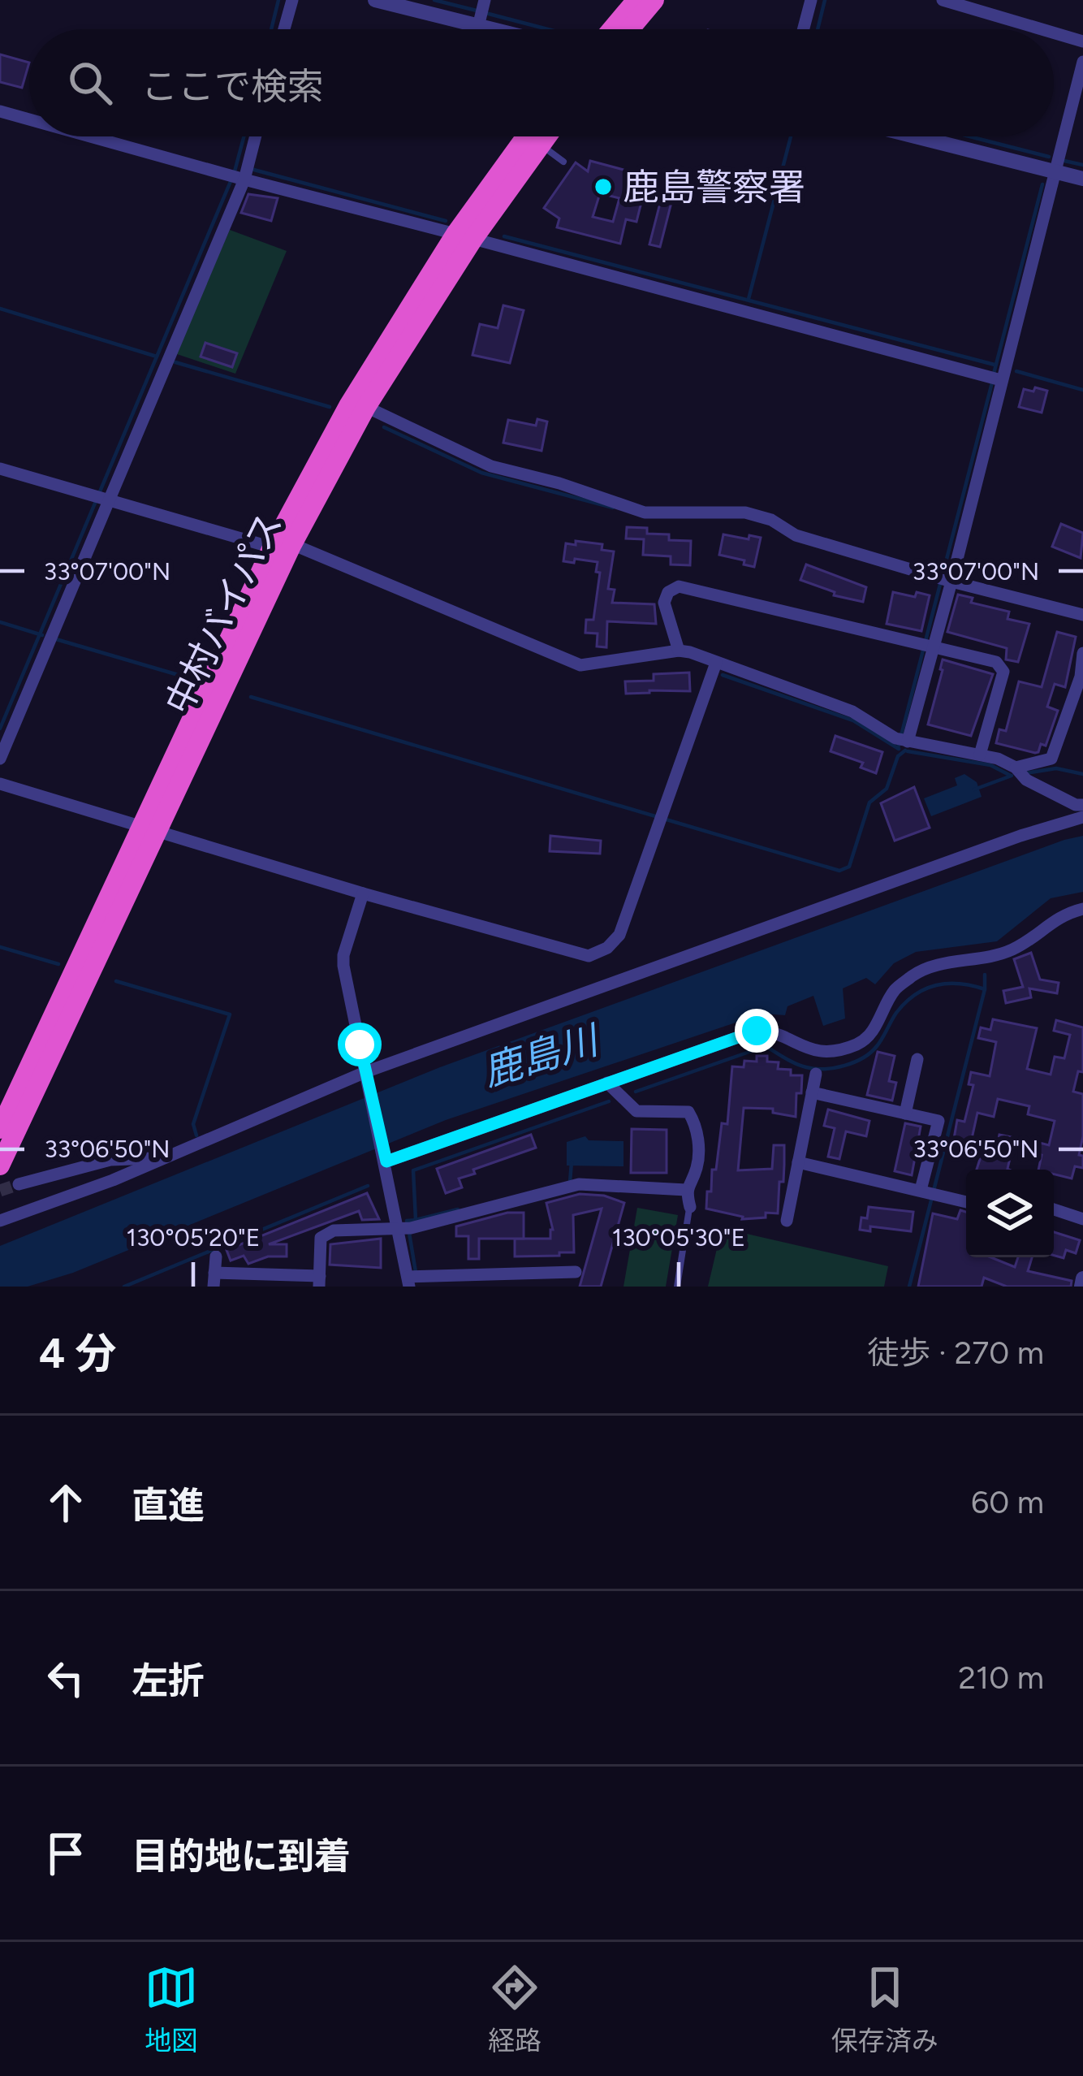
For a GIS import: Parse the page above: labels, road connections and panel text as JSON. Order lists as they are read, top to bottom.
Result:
{
  "streets": {
    "highway": ["中村バイパス"]
  },
  "water": ["鹿島川"],
  "places": ["鹿島警察署"],
  "page": {
    "search": "ここで検索",
    "heading": ["4 分", "徒歩 · 270 m"],
    "list": [
      ["直進", "60 m"],
      ["左折", "210 m"],
      "目的地に到着"
    ],
    "nav": ["地図", "経路", "保存済み"]
  },
  "coordinates": [
    "33°07'00\"N",
    "33°06'50\"N",
    "130°05'20\"E",
    "130°05'30\"E"
  ]
}
